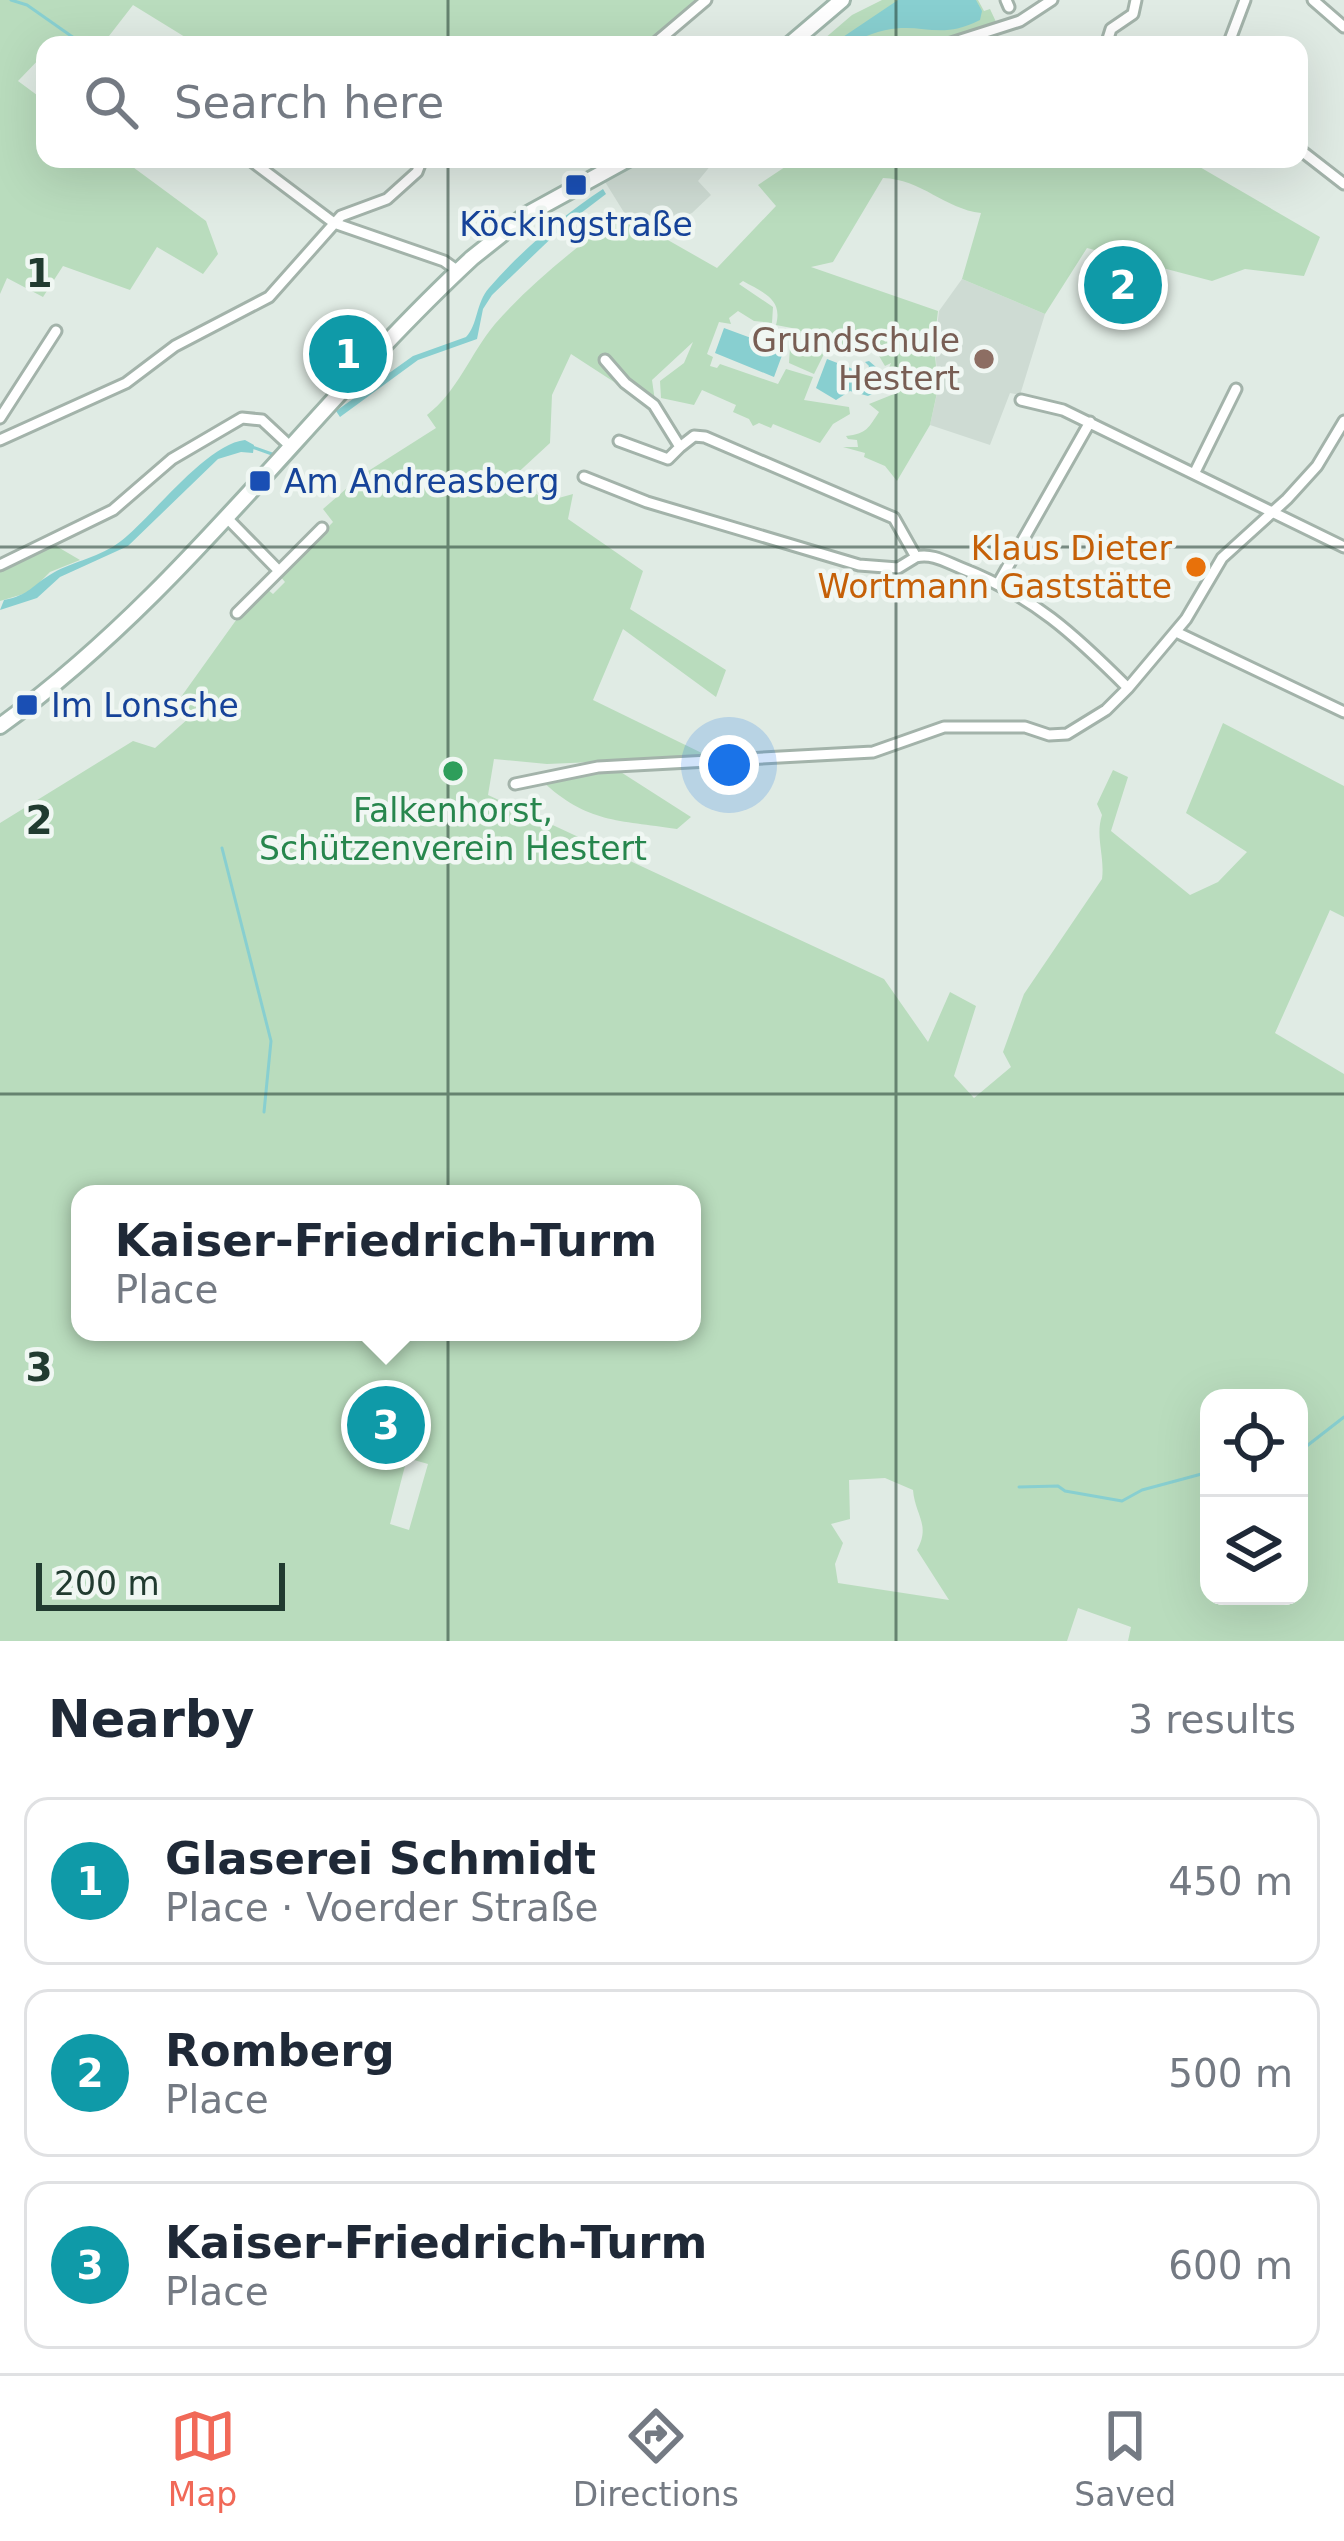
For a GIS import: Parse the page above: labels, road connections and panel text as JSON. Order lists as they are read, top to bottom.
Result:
{
  "places": {
    "transit": ["Köckingstraße", "Am Andreasberg", "Im Lonsche"],
    "other": ["Grundschule Hestert", "Klaus Dieter Wortmann Gaststätte", "Falkenhorst, Schützenverein Hestert"]
  },
  "scale_bar": "200 m",
  "page": {
    "search": "Search here",
    "pins": ["2", "1", "3"],
    "popup": ["Kaiser-Friedrich-Turm", "Place"],
    "scale": "200 m",
    "heading": ["Nearby", "3 results"],
    "list": [
      {
        "mark": "1",
        "name": "Glaserei Schmidt",
        "note": "Place · Voerder Straße",
        "value": "450 m"
      },
      {
        "mark": "2",
        "name": "Romberg",
        "note": "Place",
        "value": "500 m"
      },
      {
        "mark": "3",
        "name": "Kaiser-Friedrich-Turm",
        "note": "Place",
        "value": "600 m"
      }
    ],
    "nav": ["Map", "Directions", "Saved"]
  },
  "grid": {
    "rows": ["1", "2", "3"]
  }
}
